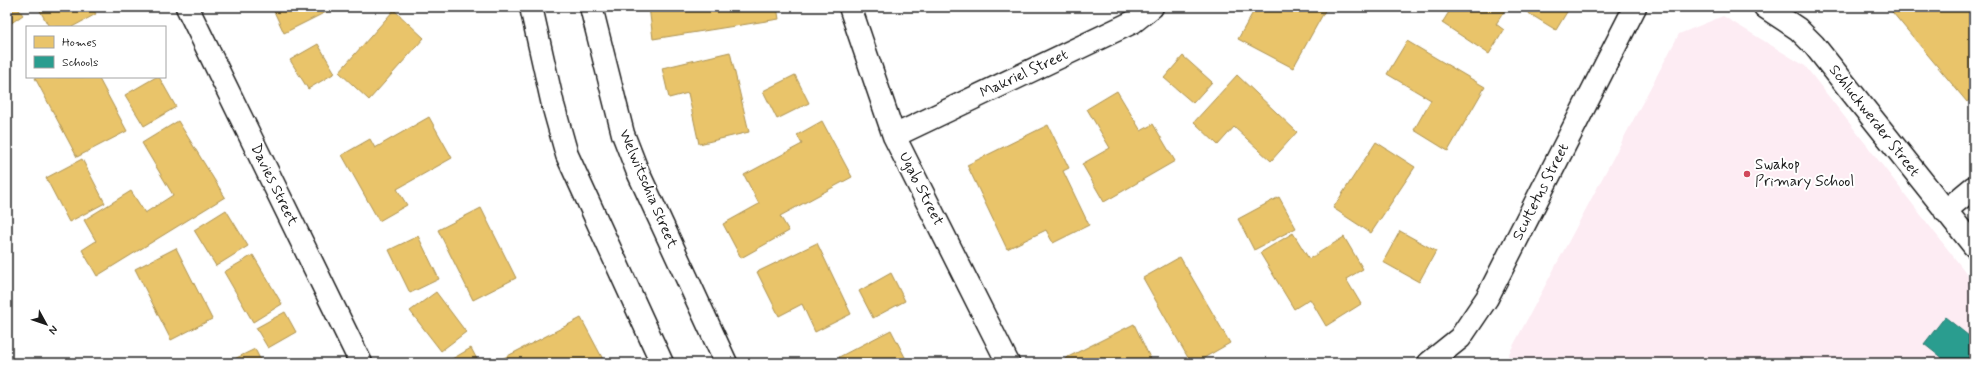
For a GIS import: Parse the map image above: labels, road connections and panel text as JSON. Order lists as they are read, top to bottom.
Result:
{
  "streets": {
    "street": [
      "Makriel Street",
      "Schluckwerder Street",
      "Davies Street",
      "Welwitschia Street",
      "Ugab Street",
      "Scultetus Street"
    ]
  },
  "crossings": [
    ["Makriel Street", "Ugab Street"]
  ],
  "places": ["Swakop Primary School"],
  "legend": ["Homes", "Schools"],
  "north": "bottom right"
}
